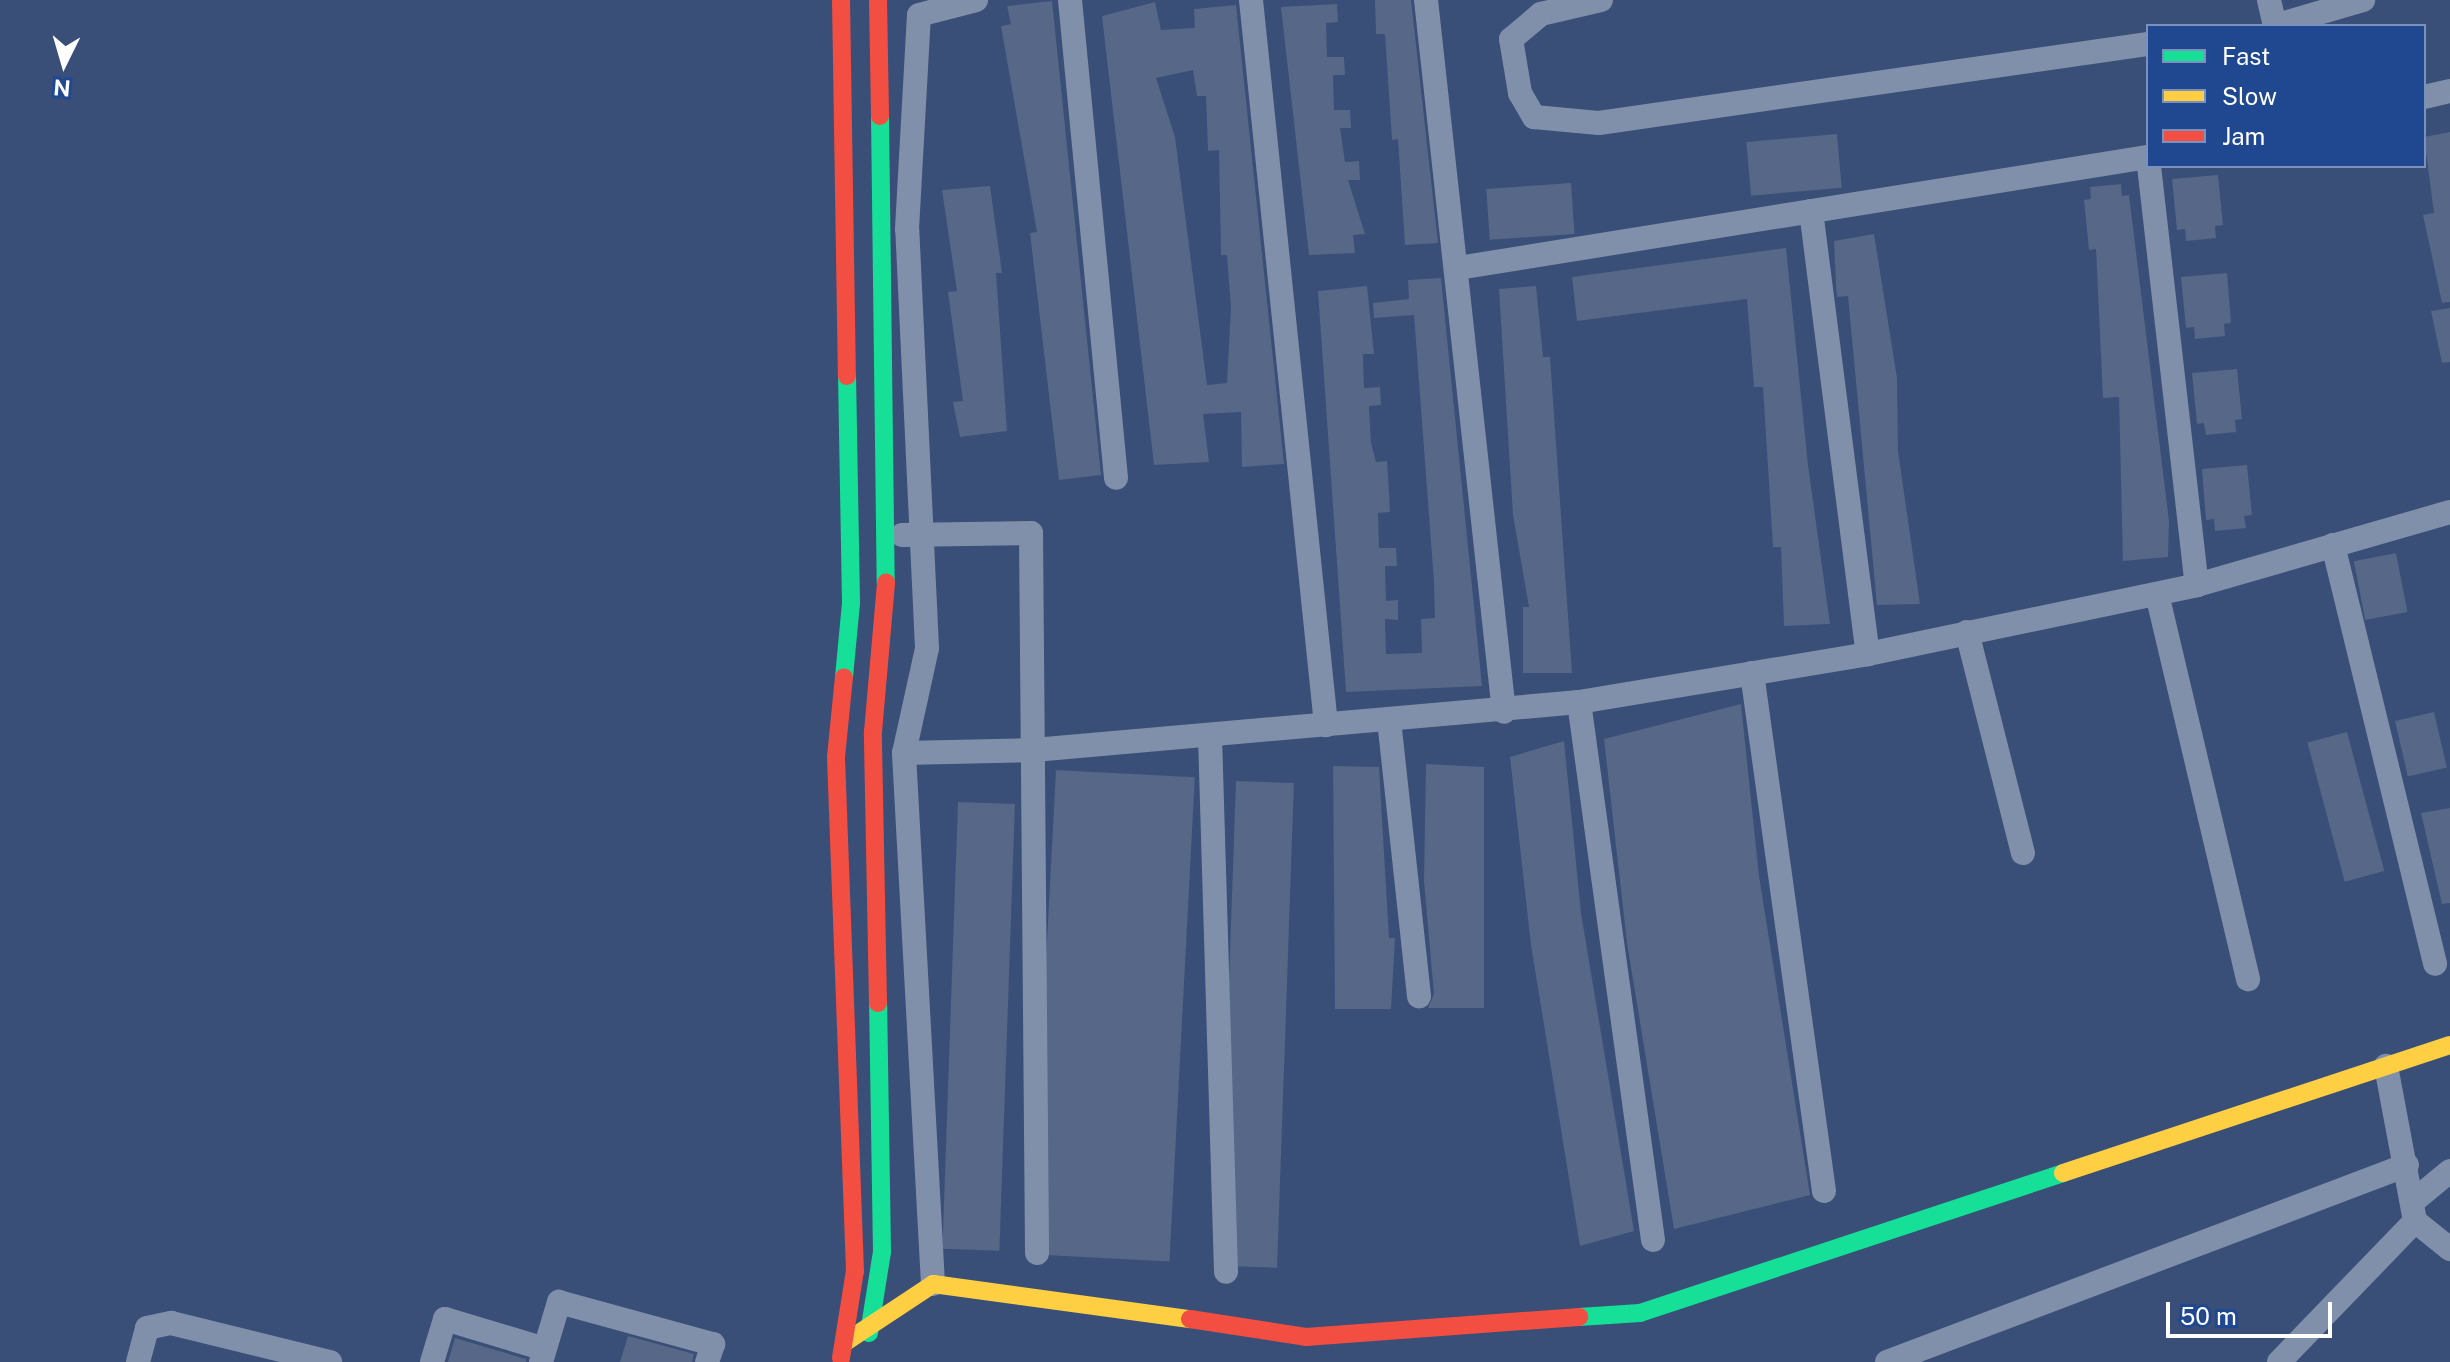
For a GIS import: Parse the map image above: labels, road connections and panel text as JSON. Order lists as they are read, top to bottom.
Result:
{
  "legend": ["Fast", "Slow", "Jam"],
  "scale_bar": "50 m",
  "north": "bottom"
}
